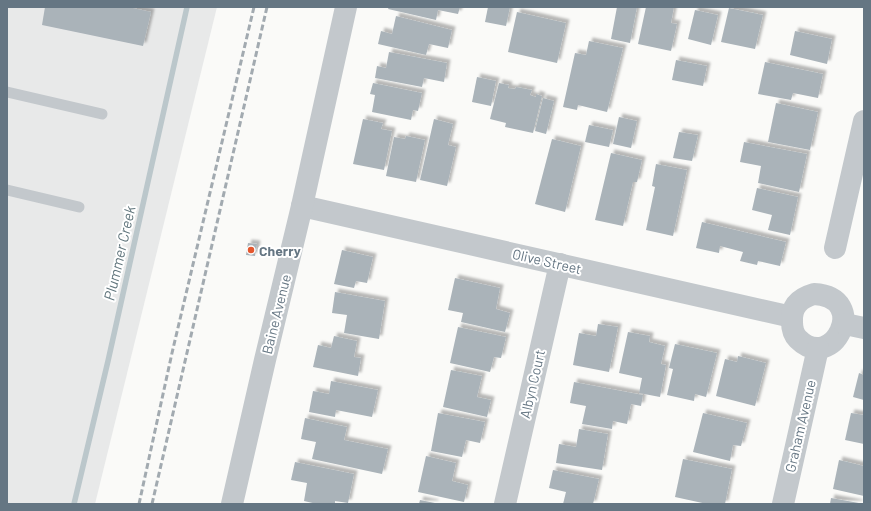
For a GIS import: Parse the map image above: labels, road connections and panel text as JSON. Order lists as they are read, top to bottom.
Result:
{
  "streets": {
    "street": [
      "Olive Street",
      "Baine Avenue",
      "Albyn Court",
      "Graham Avenue"
    ]
  },
  "crossings": [
    ["Olive Street", "Baine Avenue"],
    ["Olive Street", "Albyn Court"],
    ["Olive Street", "Graham Avenue"]
  ],
  "water": ["Plummer Creek"],
  "places": ["Cherry"]
}
